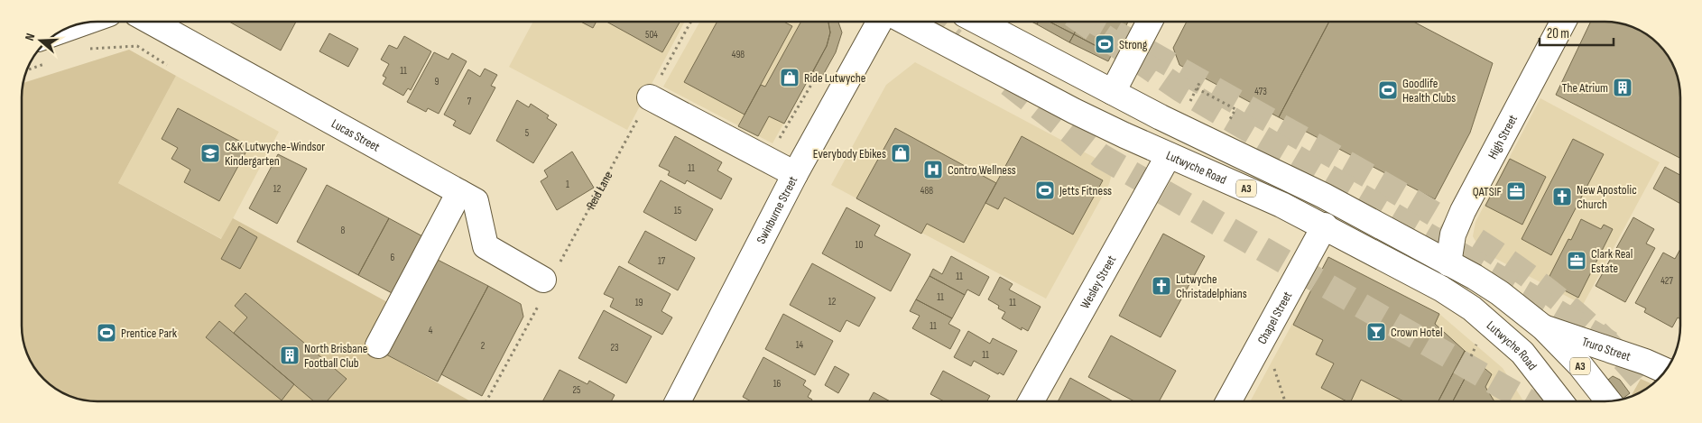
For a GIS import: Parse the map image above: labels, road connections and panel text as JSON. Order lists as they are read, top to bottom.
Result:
{
  "streets": {
    "main road": [
      "Lucas Street",
      "High Street",
      "Lutwyche Road",
      "A3",
      "Swinburne Street",
      "Wesley Street",
      "Chapel Street",
      "Truro Street"
    ],
    "path": ["Reid Lane"]
  },
  "crossings": [
    ["Lucas Street", "Reid Lane"],
    ["High Street", "A3"],
    ["Lutwyche Road", "Wesley Street"],
    ["Lutwyche Road", "Chapel Street"],
    ["A3", "Truro Street"]
  ],
  "places": {
    "sports": [
      "Strong",
      "Goodlife Health Clubs",
      "Jetts Fitness",
      "Prentice Park"
    ],
    "shop": ["Ride Lutwyche", "Everybody Ebikes"],
    "building": ["The Atrium", "North Brisbane Football Club"],
    "school or university": ["C&K Lutwyche-Windsor Kindergarten"],
    "hospital": ["Contro Wellness"],
    "office": ["QATSIF", "Clark Real Estate"],
    "church": ["New Apostolic Church", "Lutwyche Christadelphians"],
    "bar": ["Crown Hotel"]
  },
  "house_numbers": [
    "504",
    "498",
    "11",
    "9",
    "473",
    "7",
    "5",
    "11",
    "1",
    "12",
    "488",
    "15",
    "8",
    "10",
    "6",
    "17",
    "11",
    "427",
    "11",
    "12",
    "19",
    "11",
    "11",
    "4",
    "14",
    "2",
    "23",
    "11",
    "16",
    "25"
  ],
  "scale_bar": "20 m",
  "north": "left"
}
